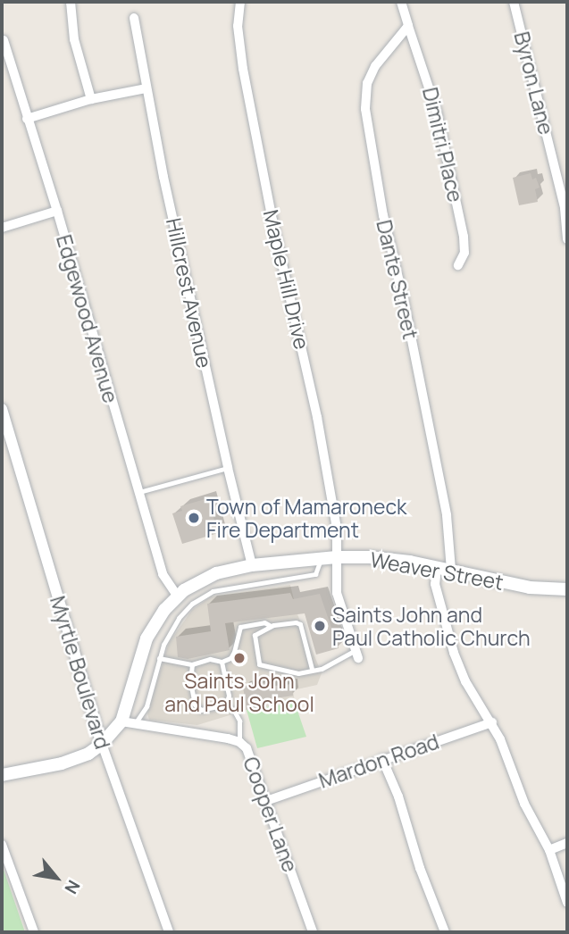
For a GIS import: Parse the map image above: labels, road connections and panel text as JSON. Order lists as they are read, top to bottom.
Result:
{
  "streets": {
    "main road": ["Weaver Street"],
    "street": [
      "Byron Lane",
      "Dimitri Place",
      "Maple Hill Drive",
      "Dante Street",
      "Hillcrest Avenue",
      "Edgewood Avenue",
      "Myrtle Boulevard",
      "Mardon Road",
      "Cooper Lane"
    ]
  },
  "crossings": [
    ["Dimitri Place", "Dante Street"],
    ["Maple Hill Drive", "Weaver Street"],
    ["Dante Street", "Weaver Street"],
    ["Hillcrest Avenue", "Weaver Street"],
    ["Edgewood Avenue", "Weaver Street"],
    ["Weaver Street", "Myrtle Boulevard"],
    ["Weaver Street", "Cooper Lane"],
    ["Mardon Road", "Cooper Lane"]
  ],
  "places": ["Town of Mamaroneck Fire Department", "Saints John and Paul Catholic Church", "Saints John and Paul School"],
  "north": "bottom right"
}
